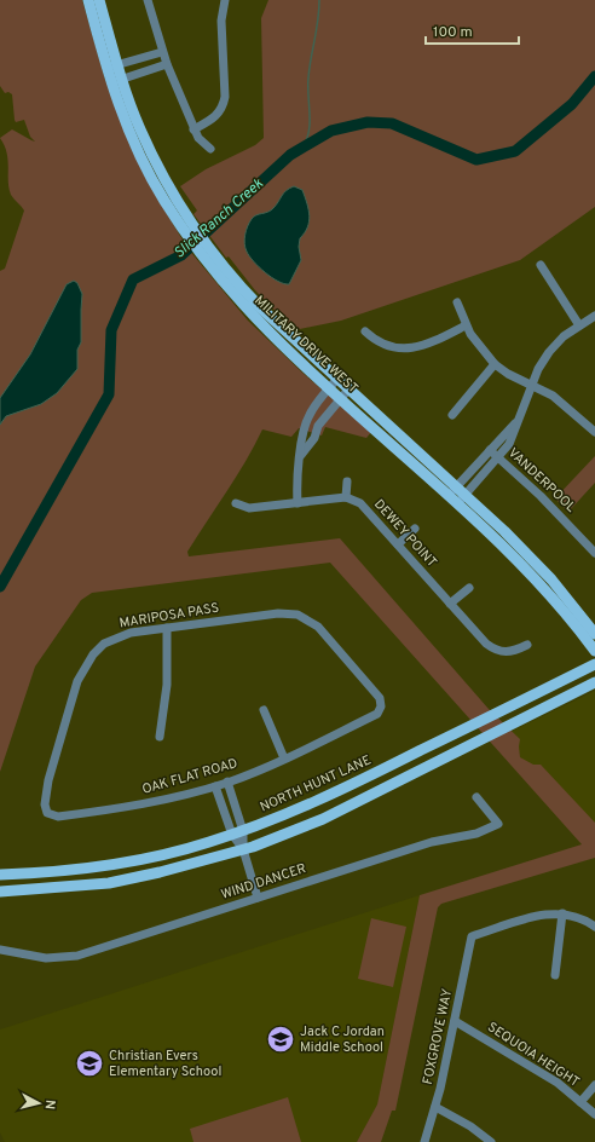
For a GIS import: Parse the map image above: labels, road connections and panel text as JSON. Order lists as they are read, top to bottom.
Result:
{
  "streets": {
    "main road": ["MILITARY DRIVE WEST", "NORTH HUNT LANE"],
    "street": [
      "VANDERPOOL",
      "DEWEY POINT",
      "MARIPOSA PASS",
      "OAK FLAT ROAD",
      "WIND DANCER",
      "FOXGROVE WAY",
      "SEQUOIA HEIGHT"
    ]
  },
  "crossings": [
    ["MARIPOSA PASS", "OAK FLAT ROAD"],
    ["FOXGROVE WAY", "SEQUOIA HEIGHT"]
  ],
  "water": ["Slick Ranch Creek"],
  "places": {
    "school or university": ["Jack C Jordan Middle School", "Christian Evers Elementary School"]
  },
  "scale_bar": "100 m",
  "north": "right"
}
